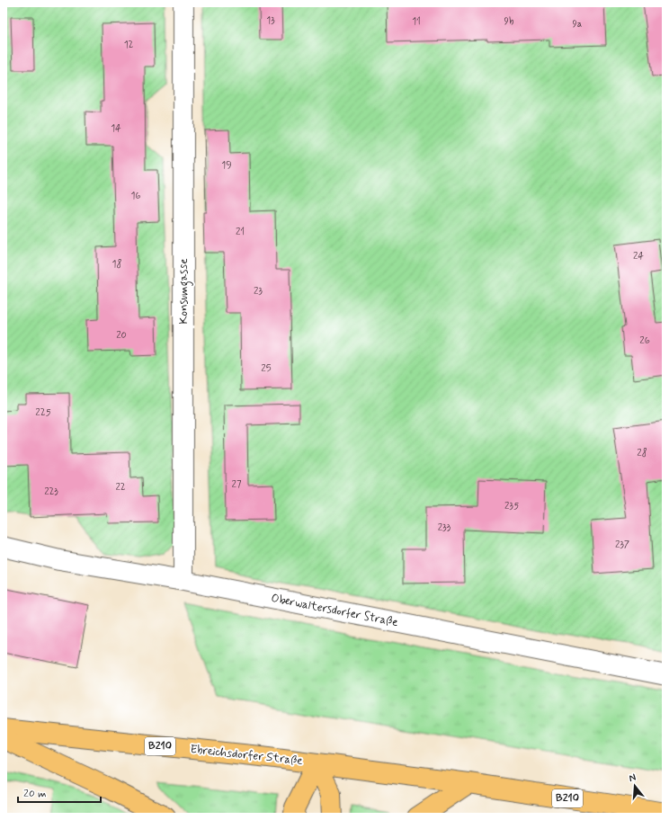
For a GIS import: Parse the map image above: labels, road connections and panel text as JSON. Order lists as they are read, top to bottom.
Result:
{
  "streets": {
    "main road": ["B210", "Ebreichsdorfer Straße"],
    "street": ["Konsumgasse", "Oberwaltersdorfer Straße"]
  },
  "crossings": [
    ["Konsumgasse", "Oberwaltersdorfer Straße"],
    ["B210", "Ebreichsdorfer Straße"]
  ],
  "house_numbers": [
    "13",
    "11",
    "9b",
    "9a",
    "12",
    "14",
    "19",
    "16",
    "21",
    "24",
    "18",
    "23",
    "20",
    "26",
    "25",
    "225",
    "28",
    "27",
    "22",
    "223",
    "235",
    "233",
    "237"
  ],
  "scale_bar": "20 m",
  "north": "top"
}
